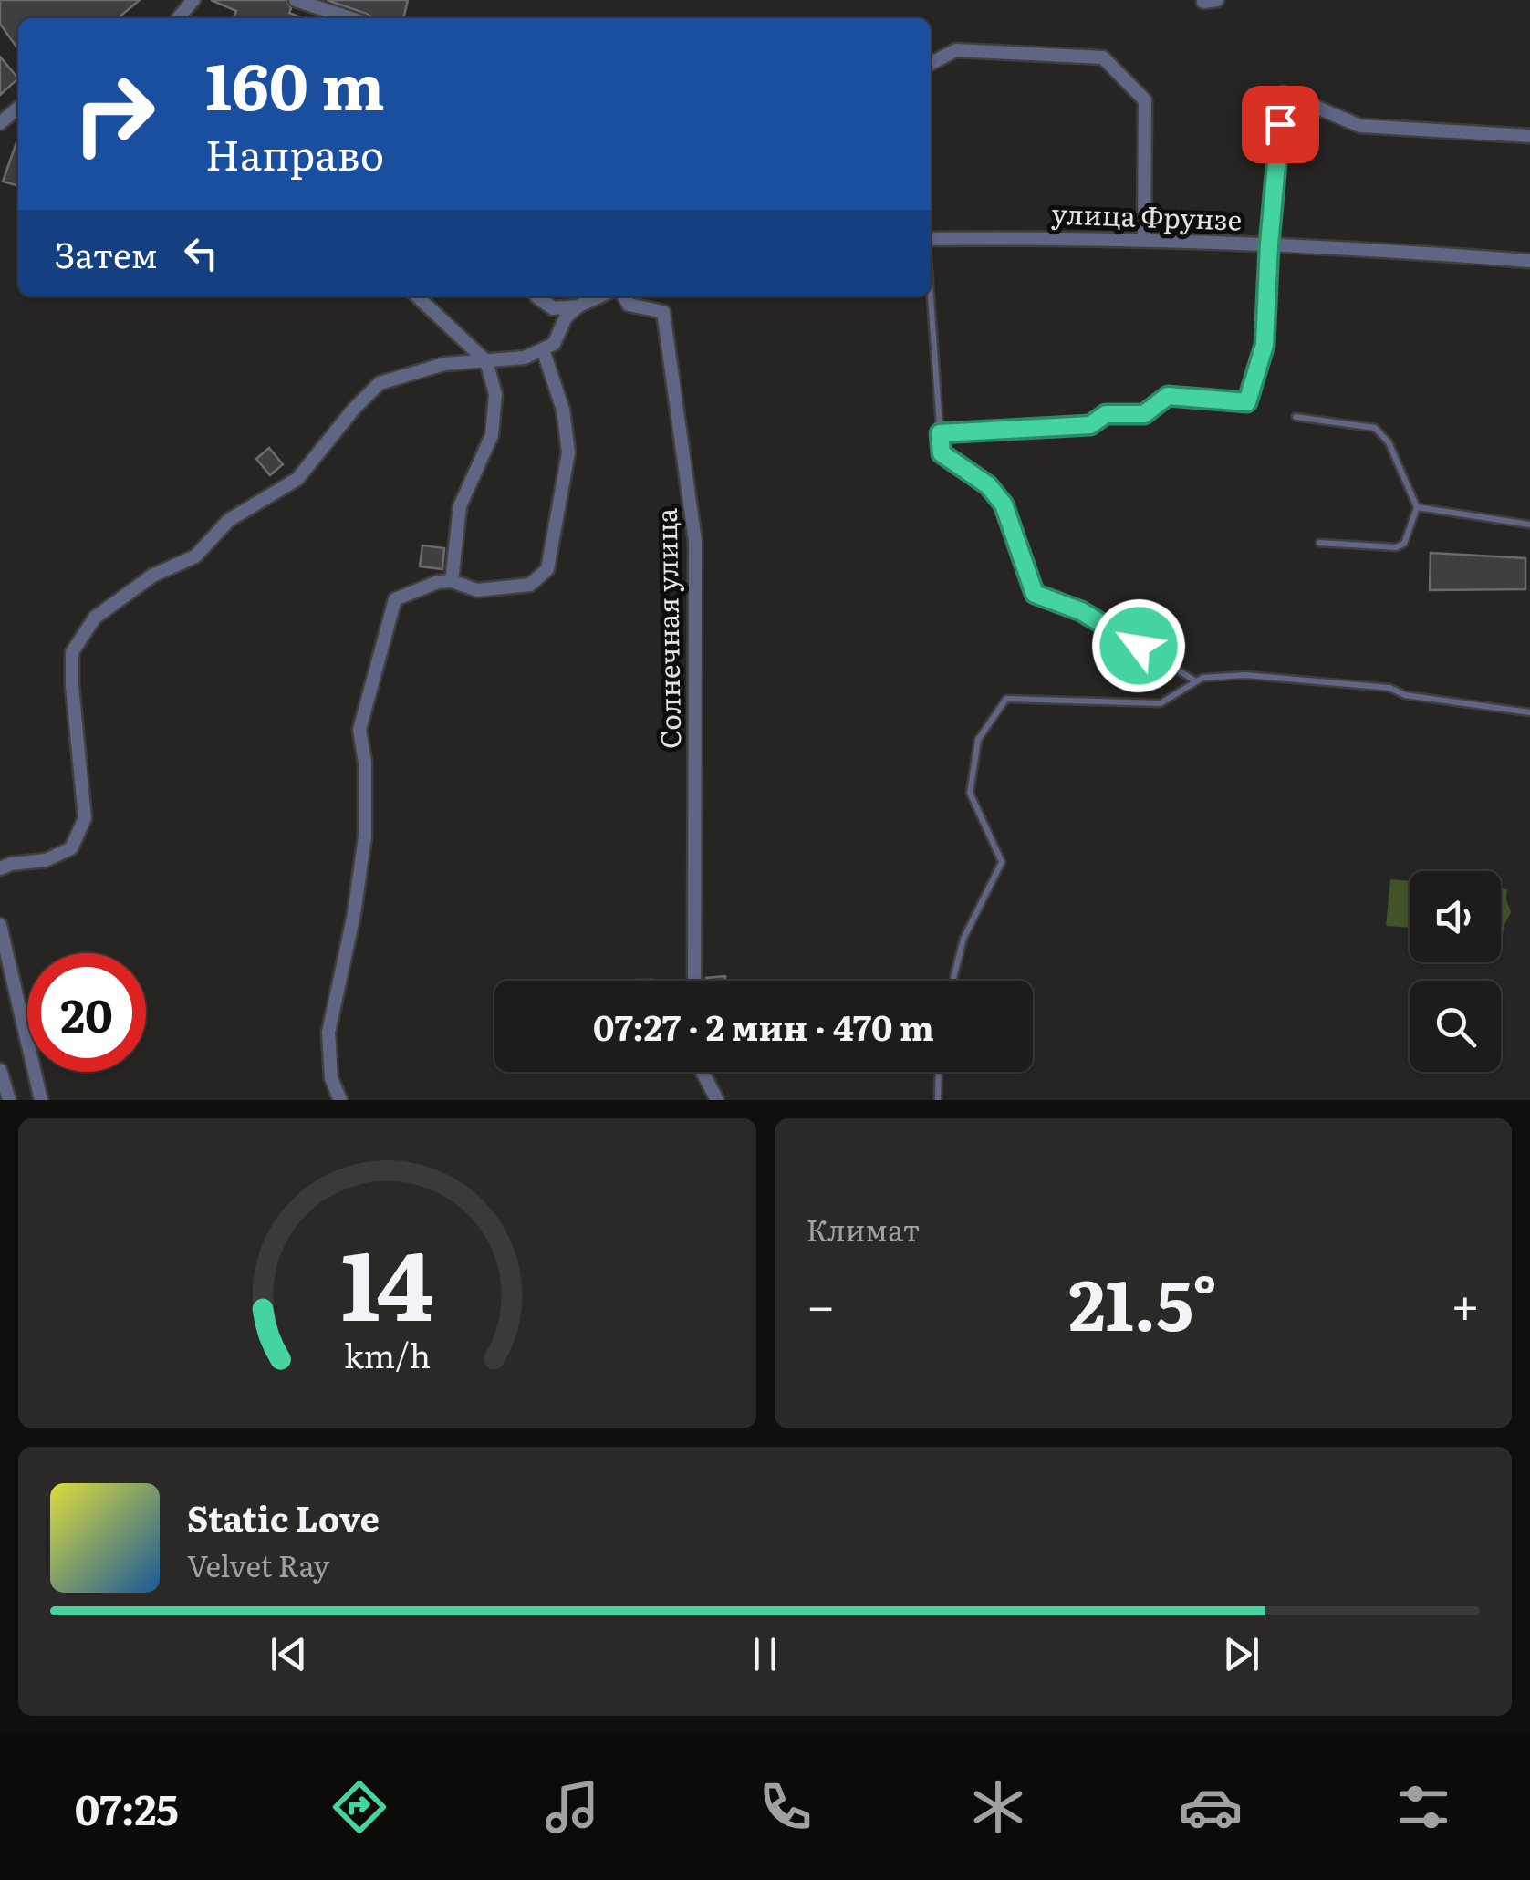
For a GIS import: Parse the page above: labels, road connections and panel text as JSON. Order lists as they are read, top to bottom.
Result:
{
  "streets": {
    "street": ["улица Фрунзе", "Солнечная улица"]
  },
  "page": {
    "turn": ["160 m", "Направо"],
    "then": "Затем",
    "limit": "20",
    "trip": "07:27 · 2 мин · 470 m",
    "tile": "Климат",
    "heat": ["−", "21.5°", "+"],
    "song": ["Static Love", "Velvet Ray"],
    "tabs": "07:25",
    "gauge": ["14", "km/h"]
  }
}
